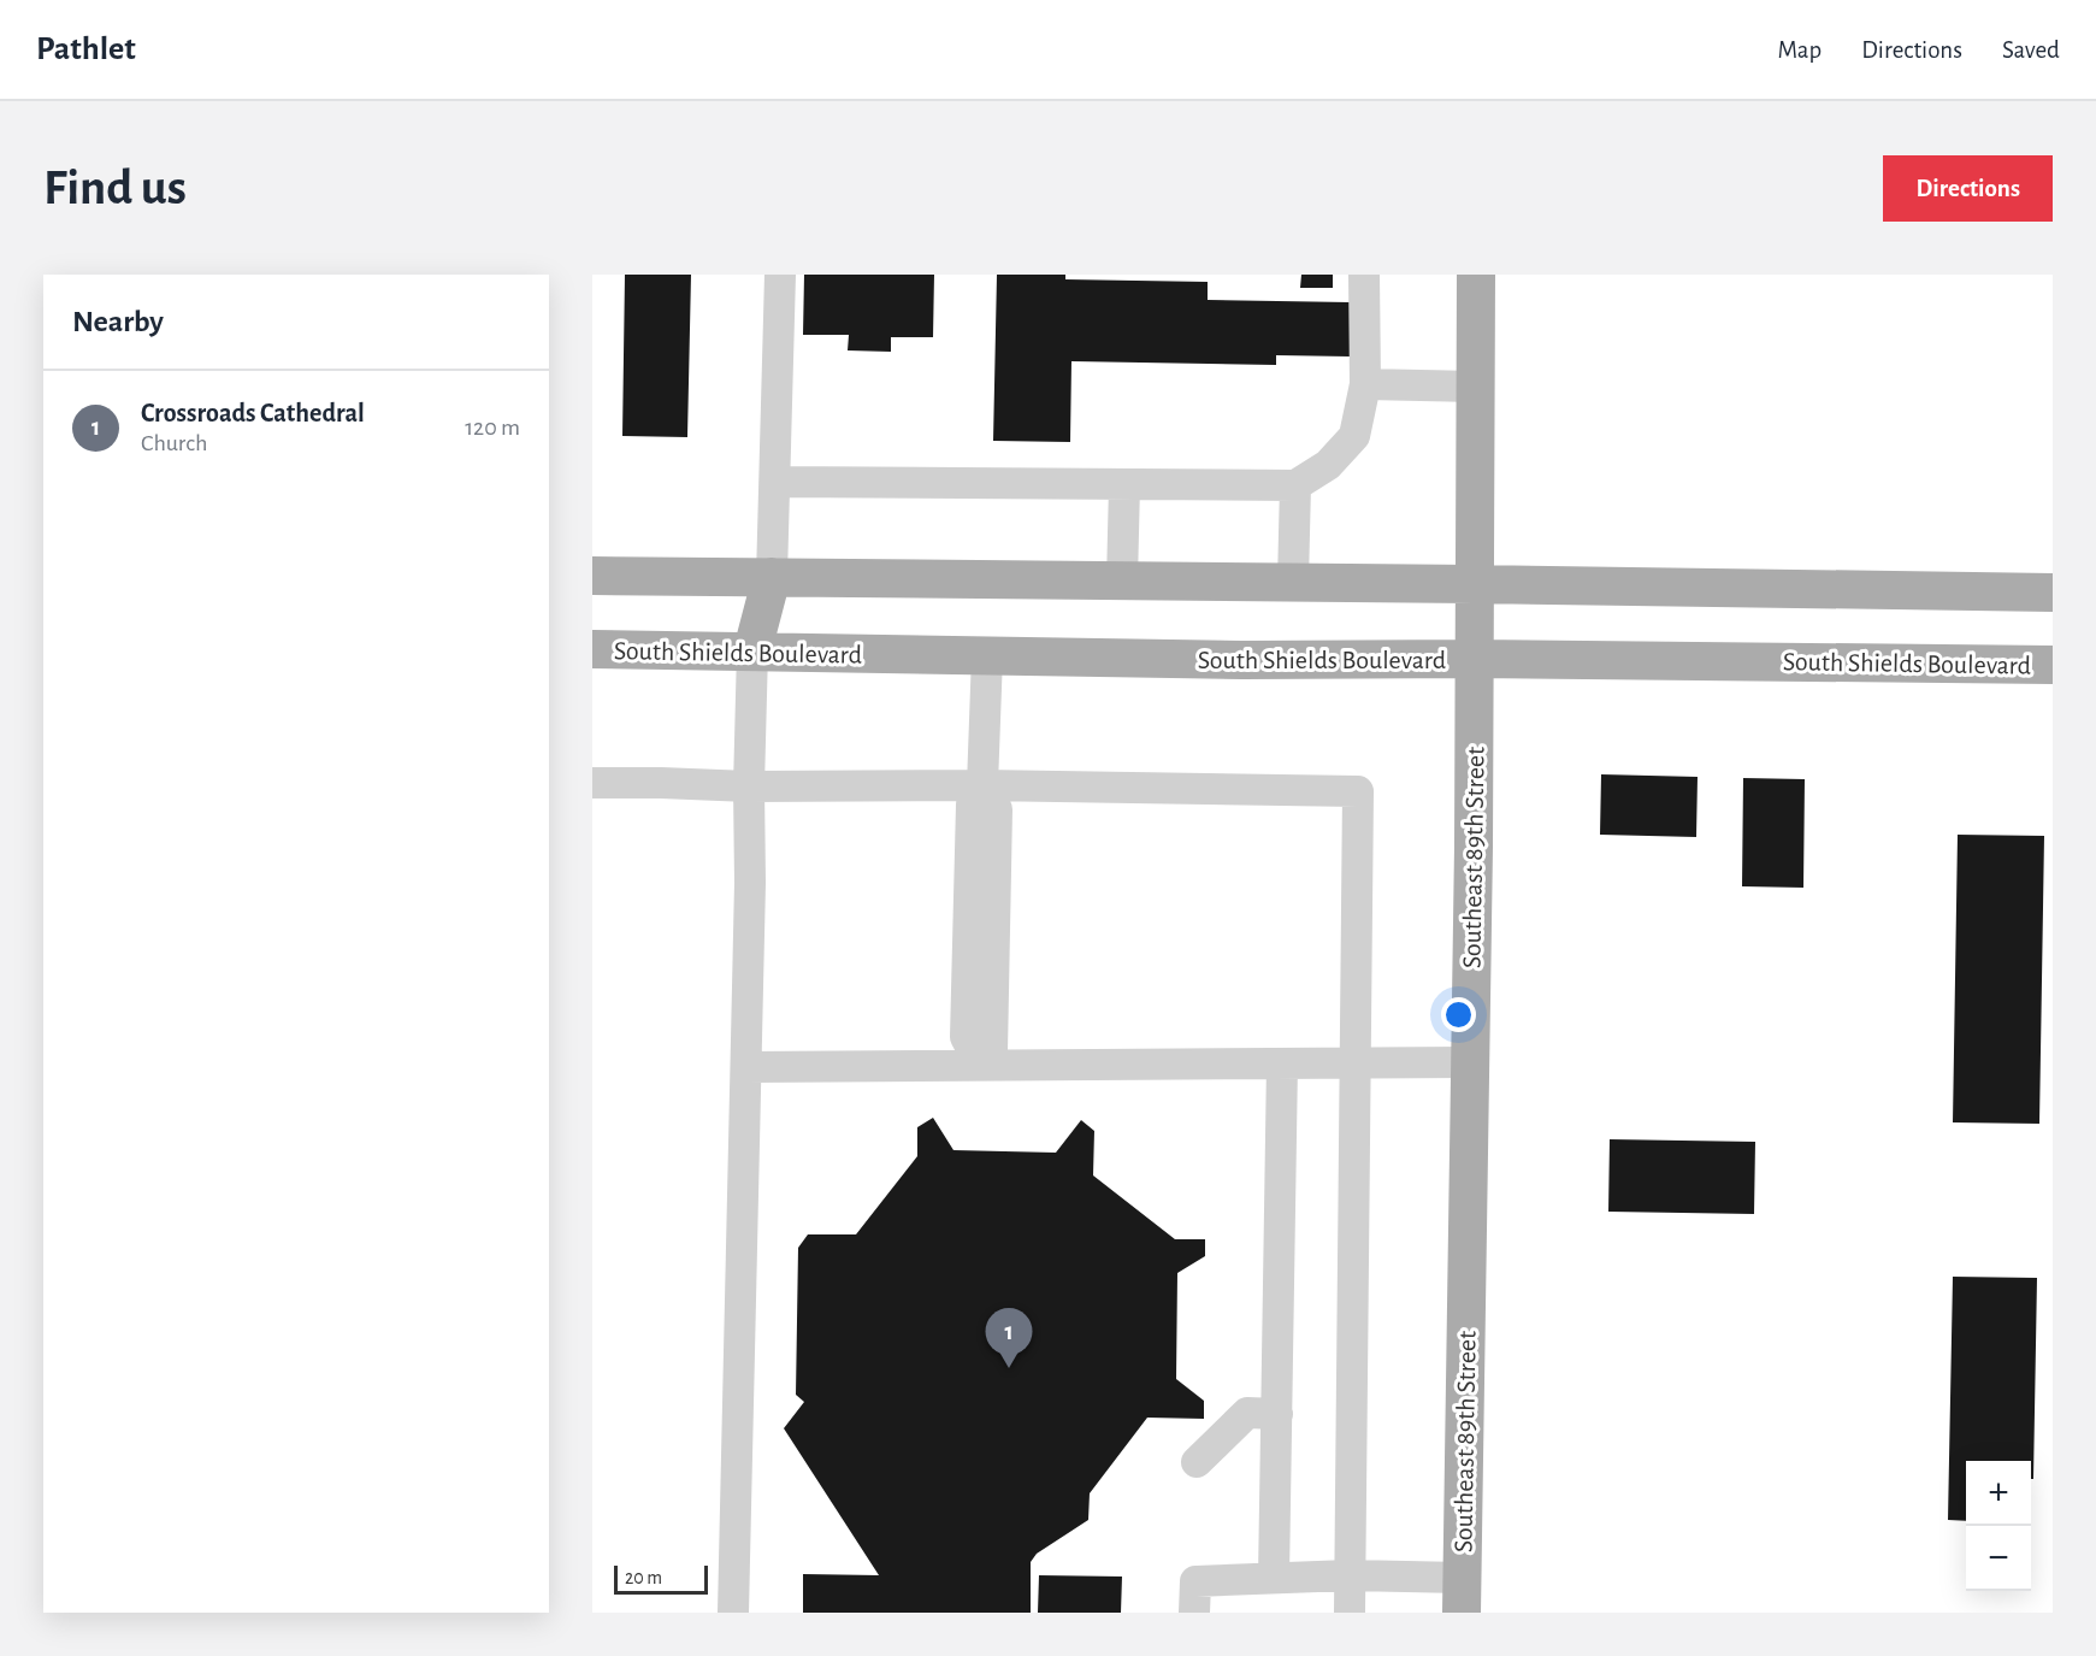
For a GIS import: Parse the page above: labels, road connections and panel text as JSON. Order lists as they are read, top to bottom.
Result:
{
  "streets": {
    "main road": ["South Shields Boulevard", "Southeast 89th Street"]
  },
  "crossings": [
    ["South Shields Boulevard", "Southeast 89th Street"]
  ],
  "scale_bar": "20 m",
  "page": {
    "header": "Pathlet",
    "nav": ["Map", "Directions", "Saved"],
    "buttons": "Directions",
    "title": "Find us",
    "heading": "Nearby",
    "list": [
      {
        "mark": "1",
        "name": "Crossroads Cathedral",
        "note": "Church",
        "value": "120 m"
      }
    ],
    "pins": "1",
    "map_buttons": ["+", "−"],
    "scale": "20 m"
  }
}
